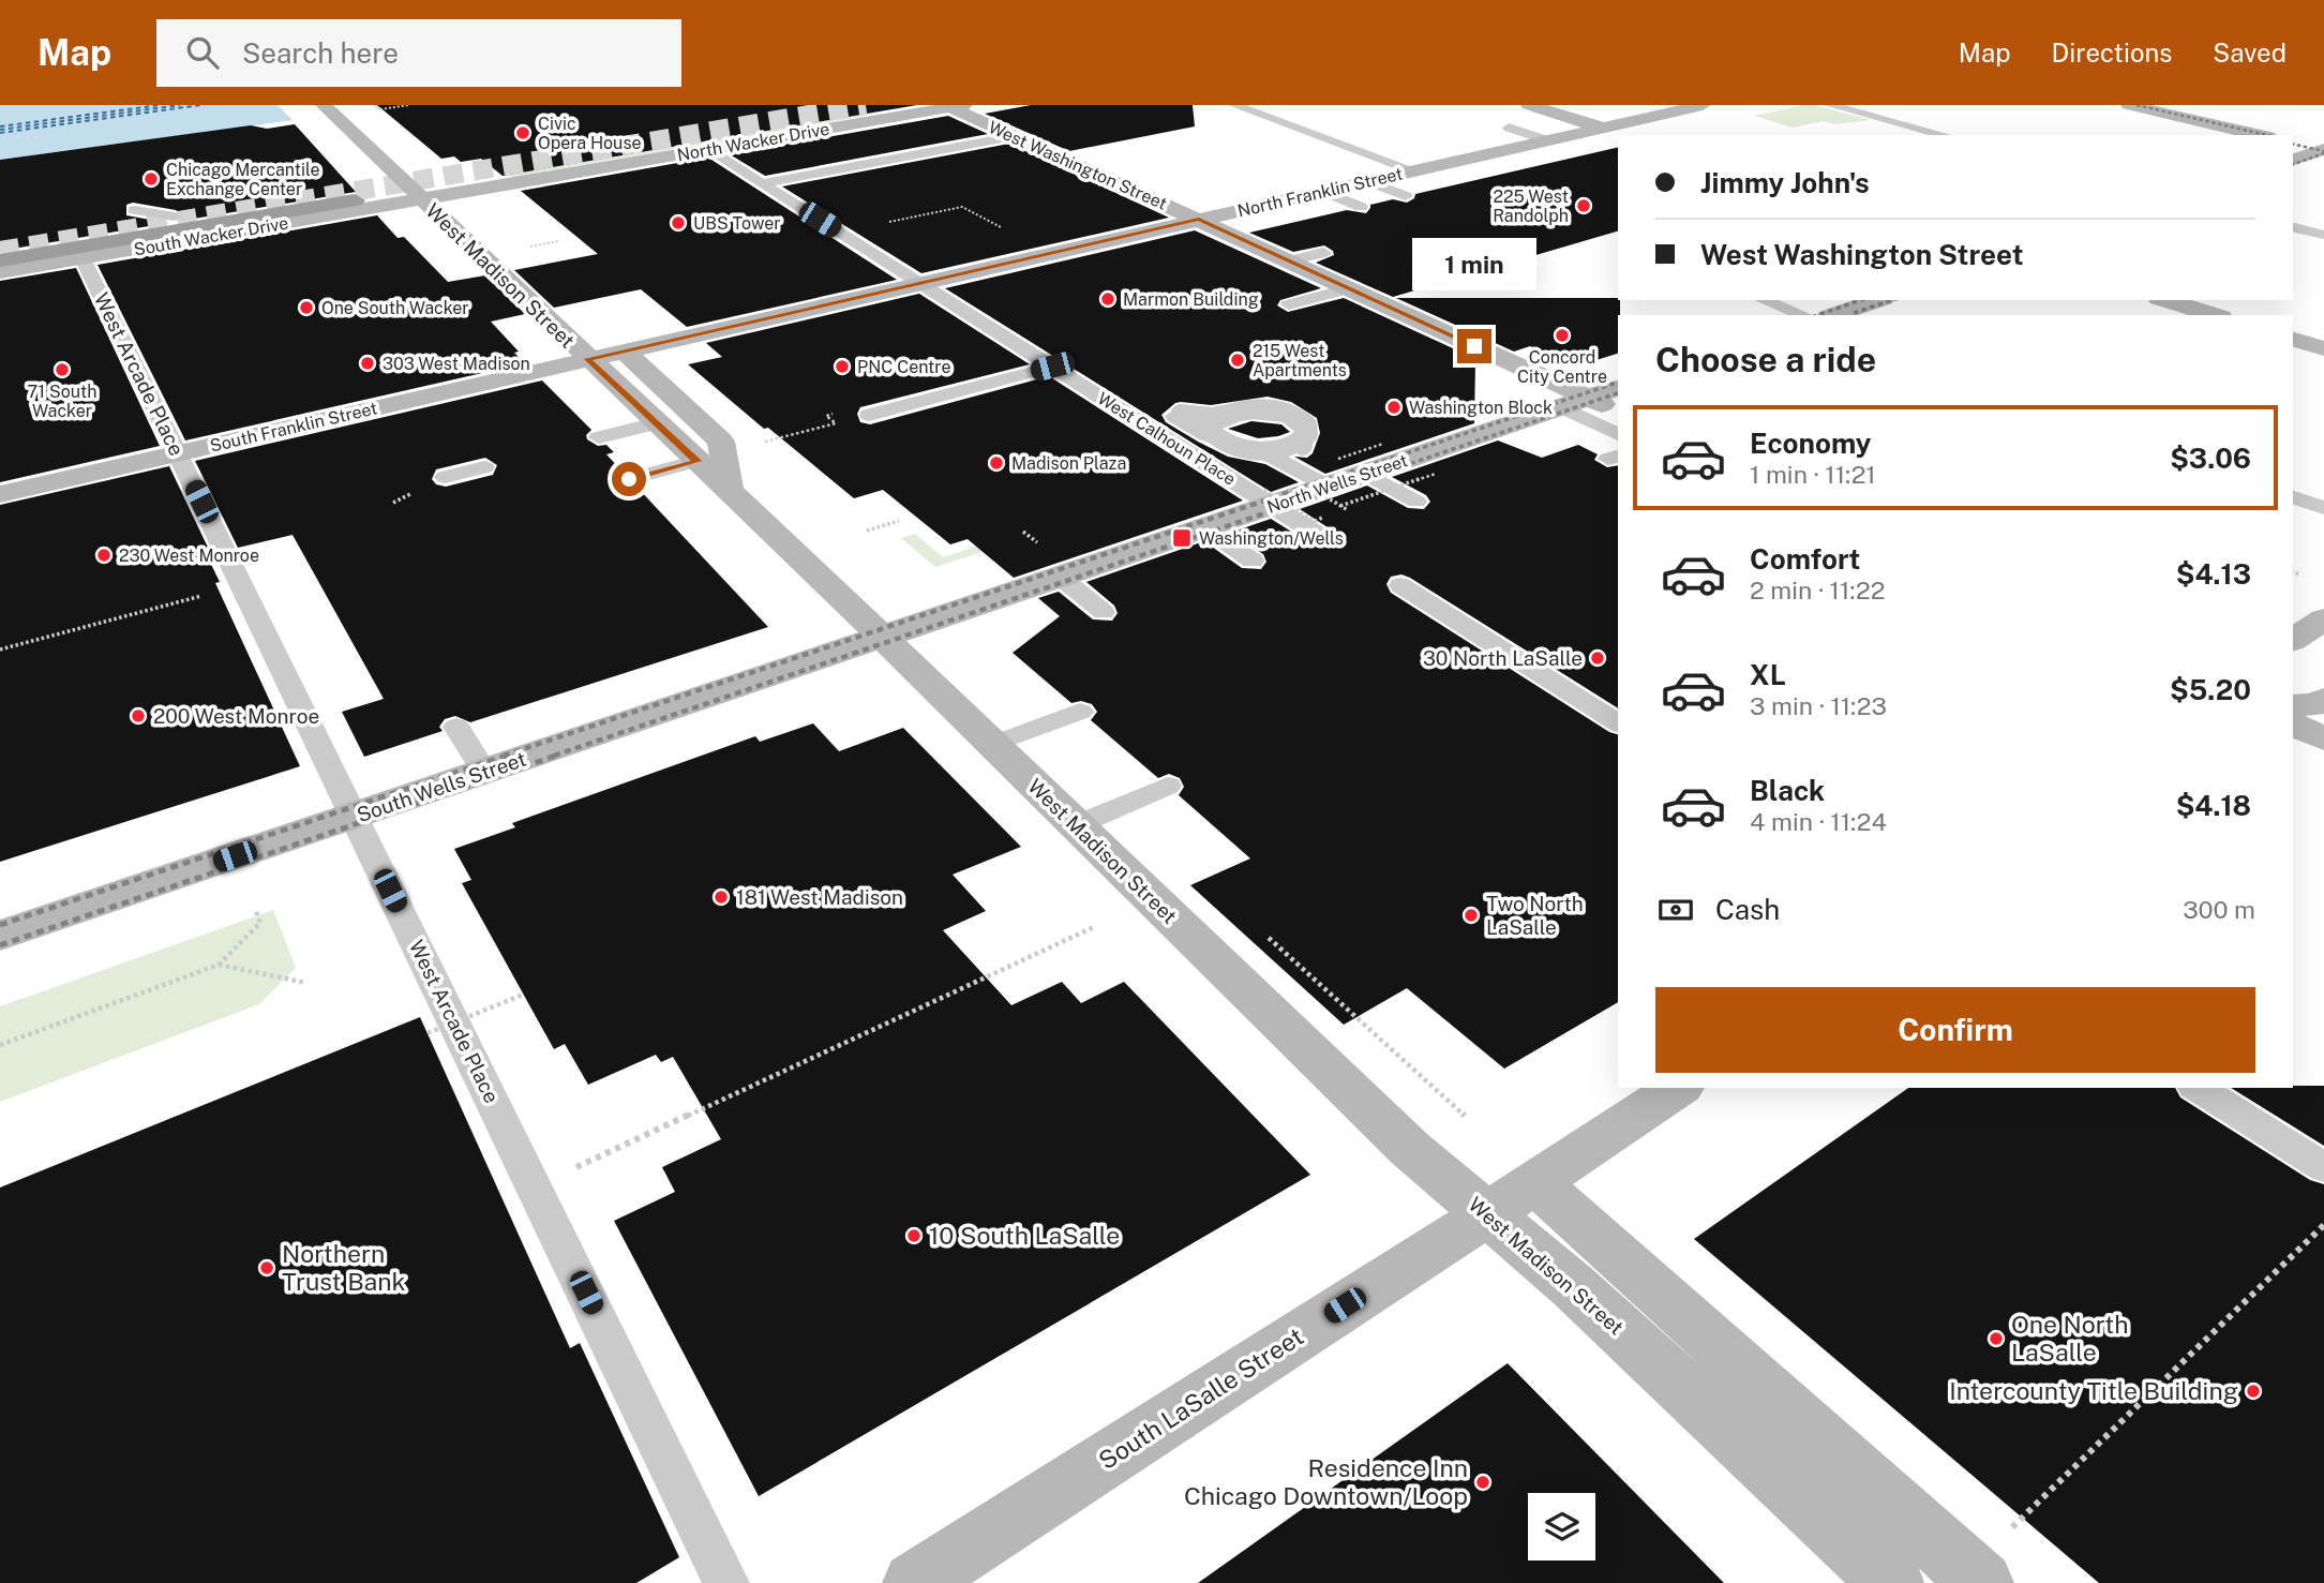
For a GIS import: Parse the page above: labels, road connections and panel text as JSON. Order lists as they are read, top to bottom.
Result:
{
  "streets": {
    "main road": [
      "North Wacker Drive",
      "West Washington Street",
      "North Franklin Street",
      "South Wacker Drive",
      "West Madison Street",
      "South Franklin Street",
      "North Wells Street",
      "South Wells Street",
      "South LaSalle Street"
    ],
    "lane": ["West Arcade Place", "West Calhoun Place"]
  },
  "crossings": [
    ["North Wacker Drive", "West Washington Street"],
    ["North Wacker Drive", "South Wacker Drive"],
    ["North Wacker Drive", "West Madison Street"],
    ["North Wacker Drive", "West Calhoun Place"],
    ["West Washington Street", "North Franklin Street"],
    ["West Washington Street", "North Wells Street"],
    ["North Franklin Street", "West Madison Street"],
    ["North Franklin Street", "South Franklin Street"],
    ["North Franklin Street", "West Calhoun Place"],
    ["South Wacker Drive", "West Madison Street"],
    ["South Wacker Drive", "West Arcade Place"],
    ["West Madison Street", "South Franklin Street"],
    ["West Madison Street", "North Wells Street"],
    ["West Madison Street", "South Wells Street"],
    ["West Madison Street", "South LaSalle Street"],
    ["West Arcade Place", "South Franklin Street"],
    ["West Arcade Place", "South Wells Street"],
    ["West Calhoun Place", "North Wells Street"],
    ["North Wells Street", "South Wells Street"]
  ],
  "places": {
    "other": [
      "Civic Opera House",
      "Chicago Mercantile Exchange Center",
      "225 West Randolph",
      "UBS Tower",
      "Marmon Building",
      "One South Wacker",
      "Concord City Centre",
      "215 West Apartments",
      "303 West Madison",
      "PNC Centre",
      "71 South Wacker",
      "Washington Block",
      "Madison Plaza",
      "230 West Monroe",
      "30 North LaSalle",
      "200 West Monroe",
      "181 West Madison",
      "Two North LaSalle",
      "10 South LaSalle",
      "Northern Trust Bank",
      "One North LaSalle",
      "Intercounty Title Building",
      "Residence Inn Chicago Downtown/Loop"
    ],
    "transit": ["Washington/Wells"]
  },
  "page": {
    "header": "Map",
    "search": "Search here",
    "nav": ["Map", "Directions", "Saved"],
    "banner": ["Jimmy John's", "West Washington Street"],
    "bubble": "1 min",
    "heading": "Choose a ride",
    "list": [
      {
        "name": "Economy",
        "note": "1 min · 11:21",
        "value": "$3.06"
      },
      {
        "name": "Comfort",
        "note": "2 min · 11:22",
        "value": "$4.13"
      },
      {
        "name": "XL",
        "note": "3 min · 11:23",
        "value": "$5.20"
      },
      {
        "name": "Black",
        "note": "4 min · 11:24",
        "value": "$4.18"
      }
    ],
    "pay": ["Cash", "300 m"],
    "buttons": "Confirm"
  }
}
